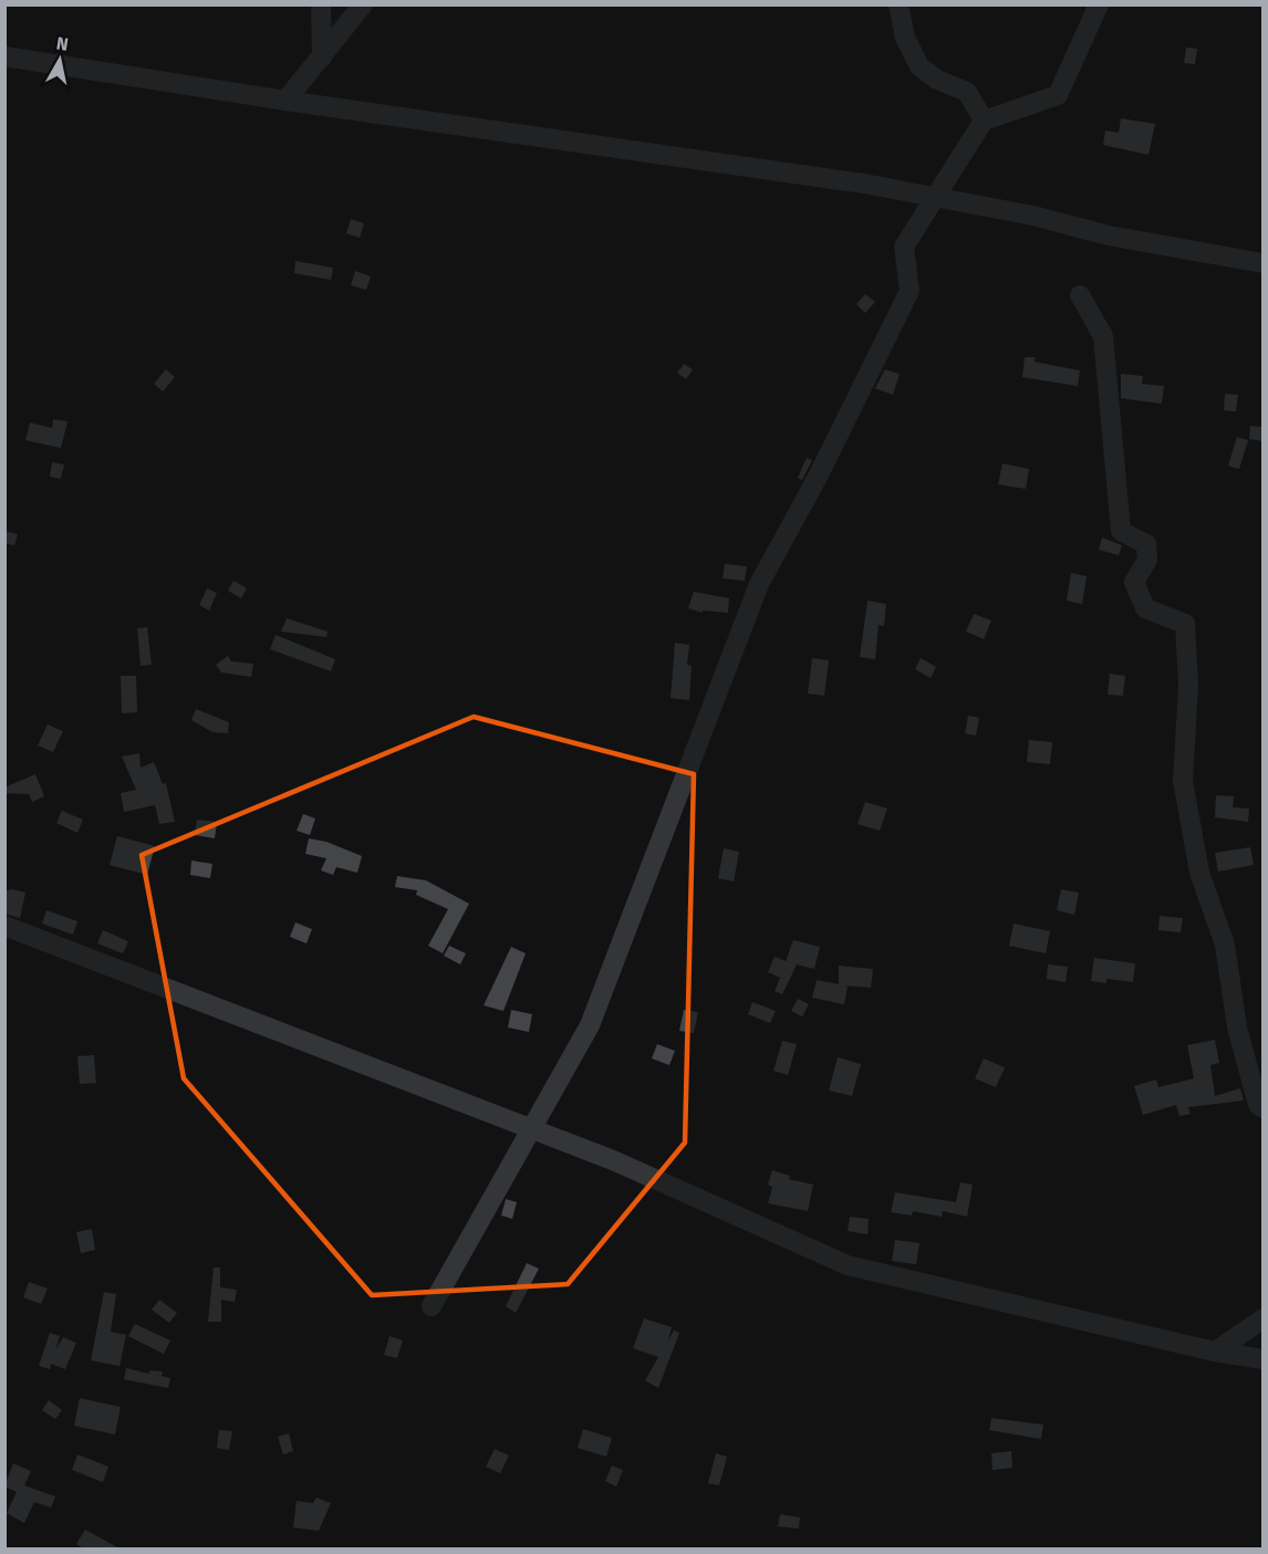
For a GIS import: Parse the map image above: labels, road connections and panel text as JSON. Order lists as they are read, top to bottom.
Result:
{
  "north": "top"
}
